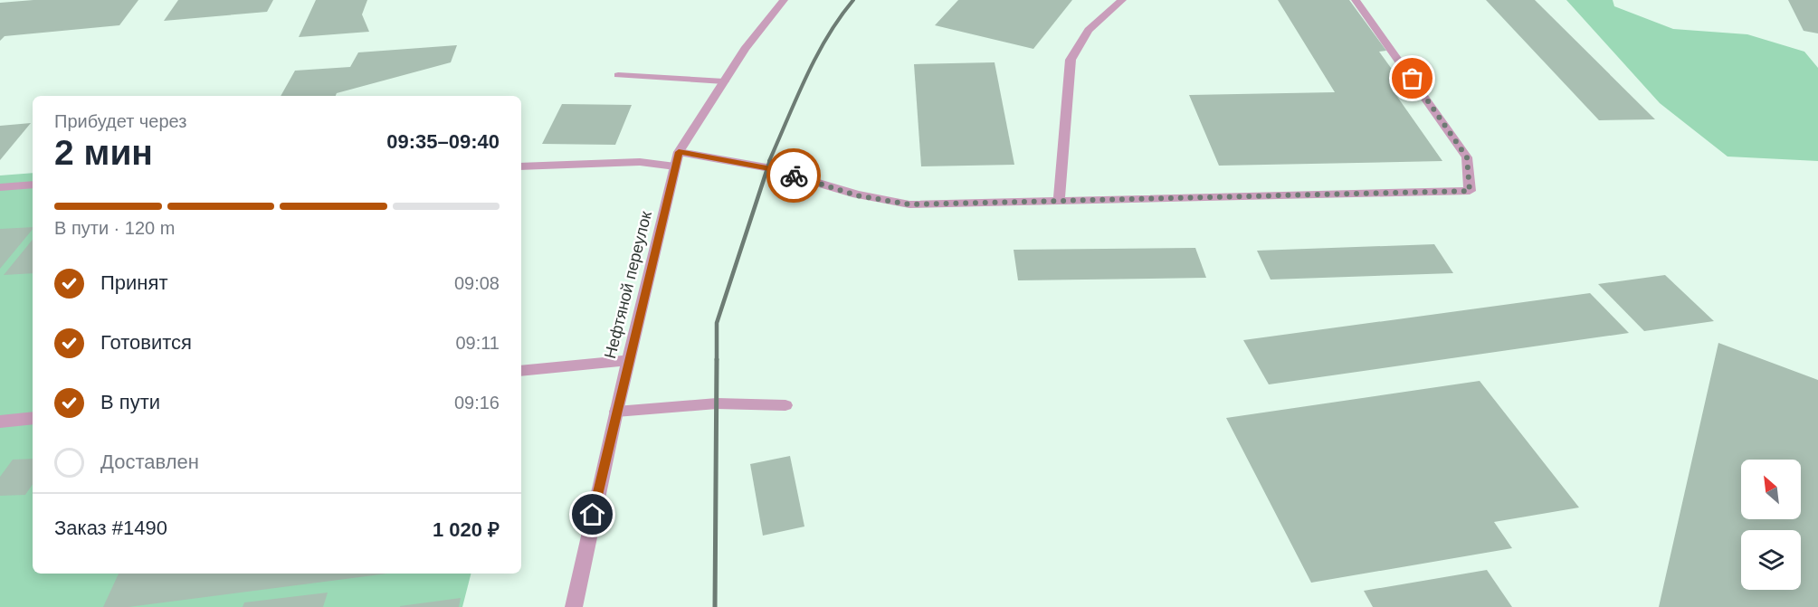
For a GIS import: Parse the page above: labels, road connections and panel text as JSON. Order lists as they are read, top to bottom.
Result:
{
  "streets": {
    "street": ["Нефтяной переулок"]
  },
  "north": "top left",
  "page": {
    "heading": ["2 мин", "Прибудет через", "09:35–09:40"],
    "panel": ["Заказ #1490", "1 020 ₽"],
    "bar": "В пути · 120 m",
    "list": [
      ["Принят", "09:08"],
      ["Готовится", "09:11"],
      ["В пути", "09:16"],
      "Доставлен"
    ]
  }
}
